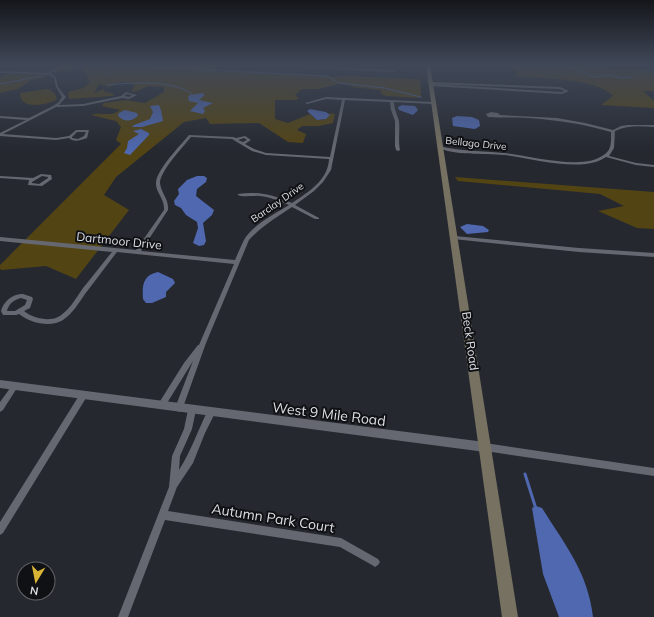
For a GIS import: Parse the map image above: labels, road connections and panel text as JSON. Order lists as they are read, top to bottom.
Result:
{
  "streets": {
    "main road": ["Beck Road"],
    "street": [
      "Bellago Drive",
      "Barclay Drive",
      "Dartmoor Drive",
      "West 9 Mile Road",
      "Autumn Park Court"
    ]
  },
  "crossings": [
    ["Bellago Drive", "Beck Road"],
    ["Barclay Drive", "Dartmoor Drive"],
    ["Barclay Drive", "West 9 Mile Road"],
    ["Beck Road", "West 9 Mile Road"]
  ],
  "north": "bottom"
}
